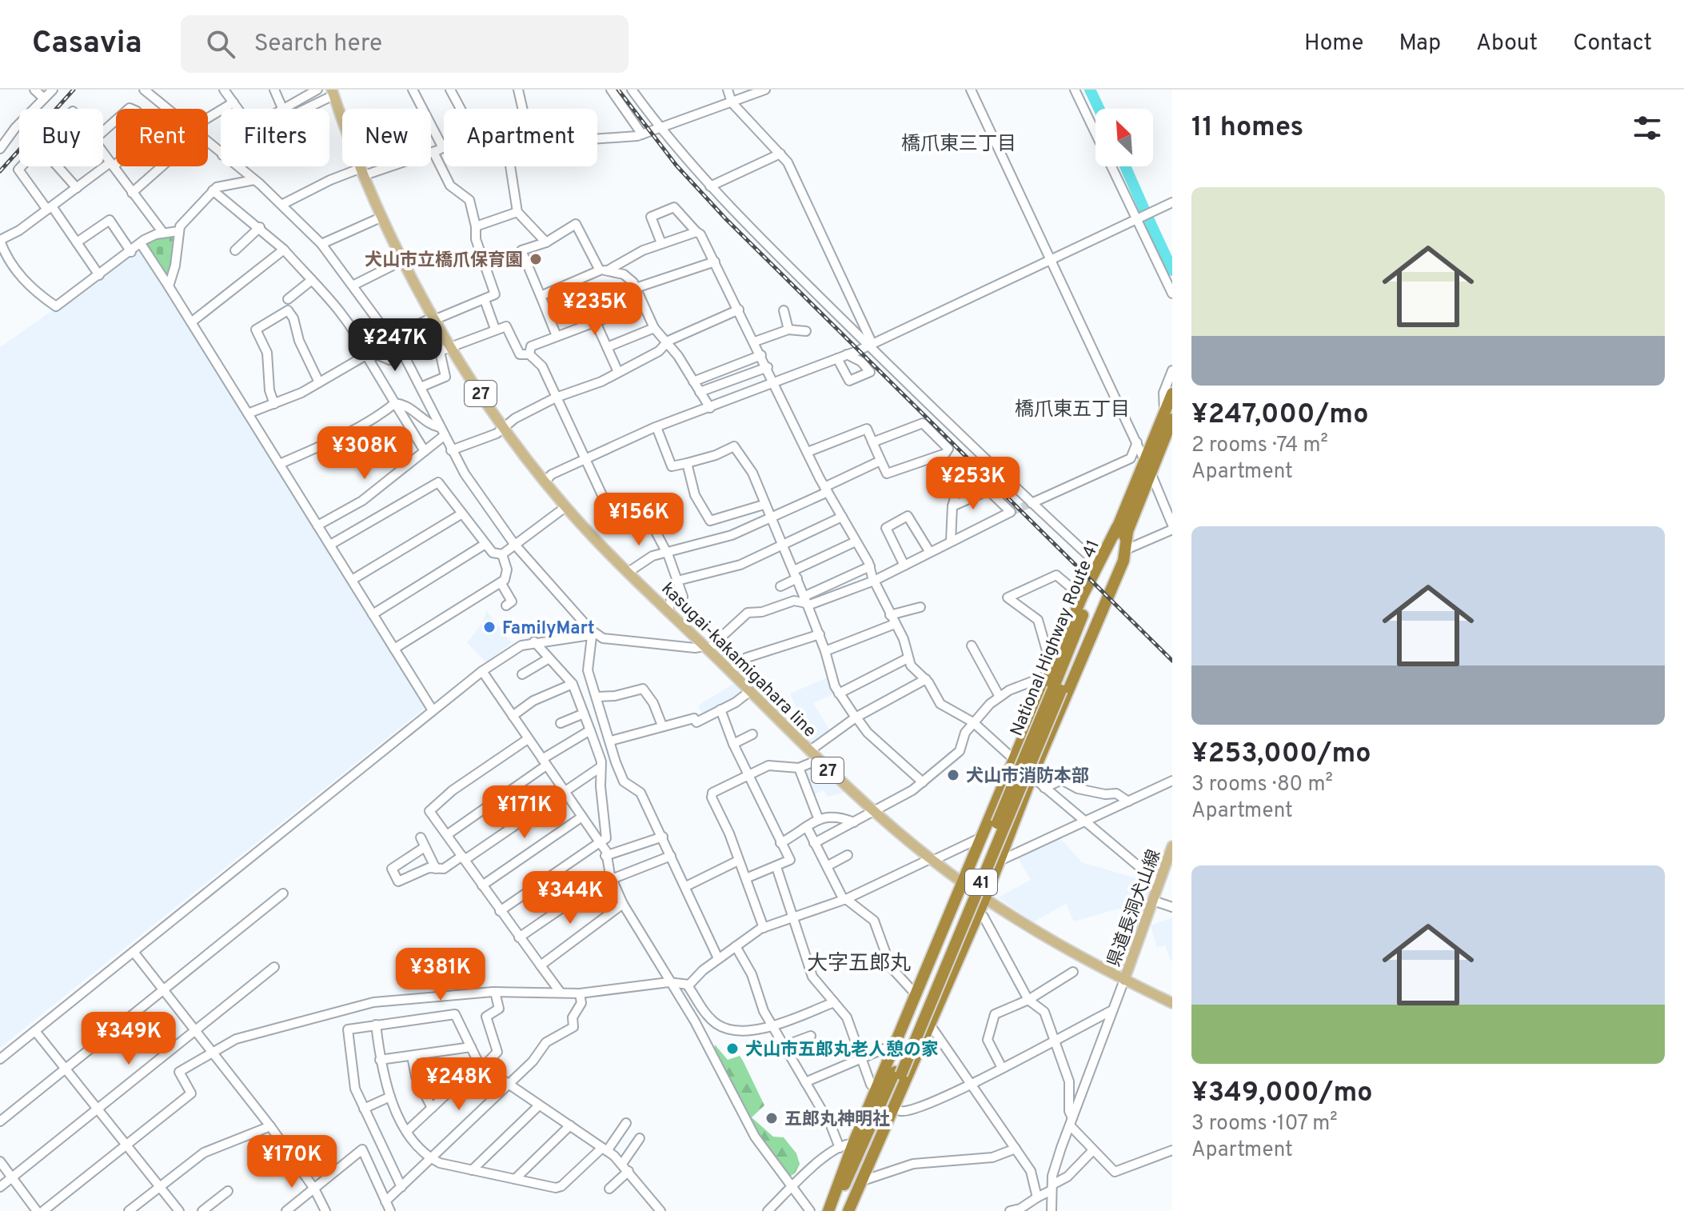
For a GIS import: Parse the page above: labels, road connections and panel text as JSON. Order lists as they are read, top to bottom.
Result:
{
  "streets": {
    "highway": ["National Highway Route 41", "41"],
    "main road": ["27", "kasugai-kakamigahara line", "県道長洞犬山線"]
  },
  "crossings": [
    ["National Highway Route 41", "41"],
    ["kasugai-kakamigahara line", "41"],
    ["kasugai-kakamigahara line", "県道長洞犬山線"]
  ],
  "districts": ["橋爪東三丁目", "橋爪東五丁目", "大字五郎丸"],
  "places": [
    "犬山市立橋爪保育園",
    "FamilyMart",
    "犬山市消防本部",
    "犬山市五郎丸老人憩の家",
    "五郎丸神明社"
  ],
  "north": "top left",
  "page": {
    "header": "Casavia",
    "search": "Search here",
    "nav": [
      "Home",
      "Map",
      "About",
      "Contact"
    ],
    "heading": "11 homes",
    "chip": [
      "Buy",
      "Rent",
      "Filters",
      "New",
      "Apartment"
    ],
    "list": [
      {
        "name": "¥247,000/mo",
        "note": "2 rooms · 74 m² · Apartment"
      },
      {
        "name": "¥253,000/mo",
        "note": "3 rooms · 80 m² · Apartment"
      },
      {
        "name": "¥349,000/mo",
        "note": "3 rooms · 107 m² · Apartment"
      }
    ],
    "price": [
      "¥235K",
      "¥247K",
      "¥308K",
      "¥253K",
      "¥156K",
      "¥171K",
      "¥344K",
      "¥381K",
      "¥349K",
      "¥248K",
      "¥170K"
    ]
  }
}
